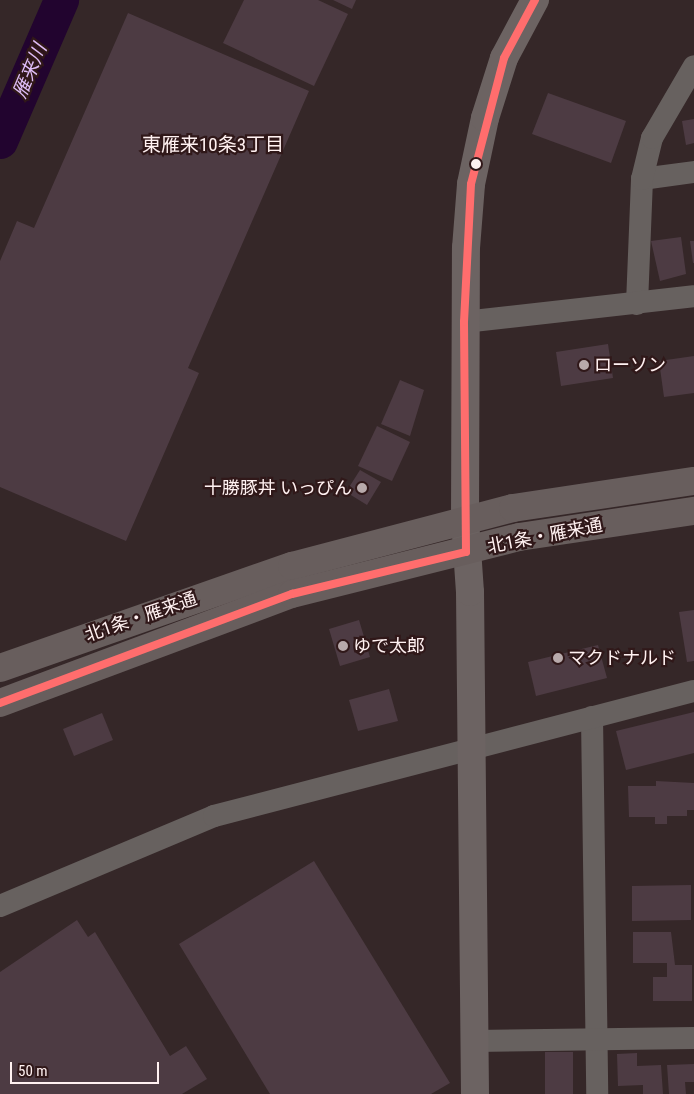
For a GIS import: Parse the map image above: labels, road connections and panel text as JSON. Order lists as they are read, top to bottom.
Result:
{
  "streets": {
    "highway": ["北1条・雁来通"]
  },
  "districts": ["東雁来10条3丁目"],
  "water": ["雁来川"],
  "places": [
    "ローソン",
    "十勝豚丼 いっぴん",
    "ゆで太郎",
    "マクドナルド"
  ],
  "scale_bar": "50 m"
}
